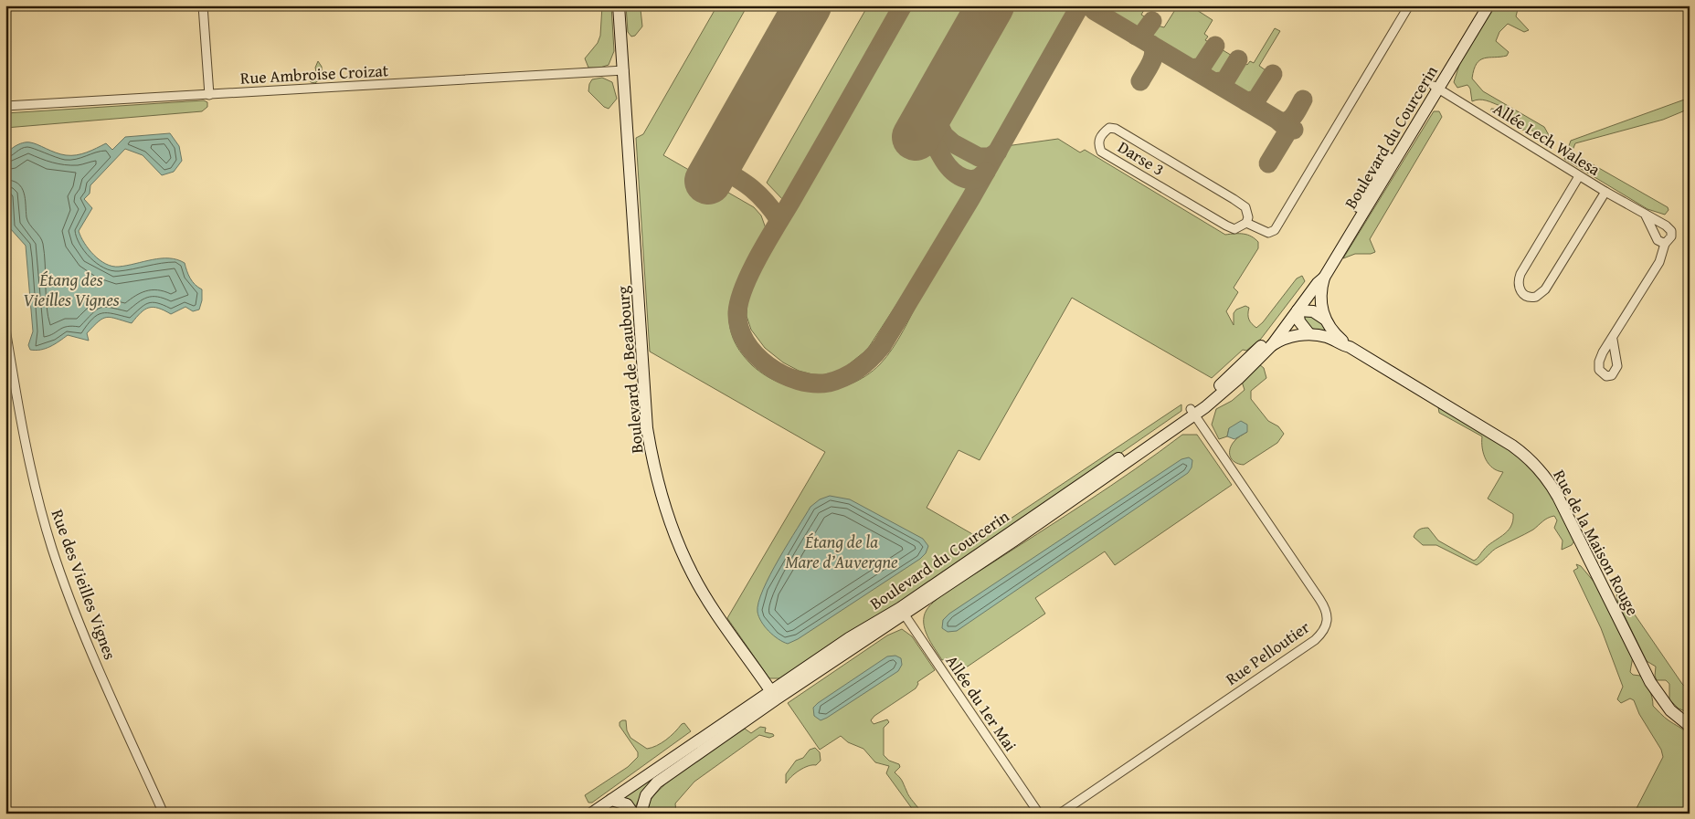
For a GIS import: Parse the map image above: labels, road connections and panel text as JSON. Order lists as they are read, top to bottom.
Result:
{
  "streets": {
    "main road": ["Boulevard du Courcerin", "Boulevard de Beaubourg", "Rue de la Maison Rouge"],
    "street": [
      "Rue Ambroise Croizat",
      "Allée Lech Walesa",
      "Darse 3",
      "Rue des Vieilles Vignes",
      "Rue Pelloutier",
      "Allée du 1er Mai"
    ]
  },
  "crossings": [
    ["Rue Ambroise Croizat", "Boulevard de Beaubourg"],
    ["Boulevard du Courcerin", "Allée Lech Walesa"],
    ["Boulevard du Courcerin", "Boulevard de Beaubourg"],
    ["Boulevard du Courcerin", "Rue Pelloutier"],
    ["Boulevard du Courcerin", "Allée du 1er Mai"]
  ],
  "water": ["Étang des Vieilles Vignes", "Étang de la Mare d’Auvergne"]
}
